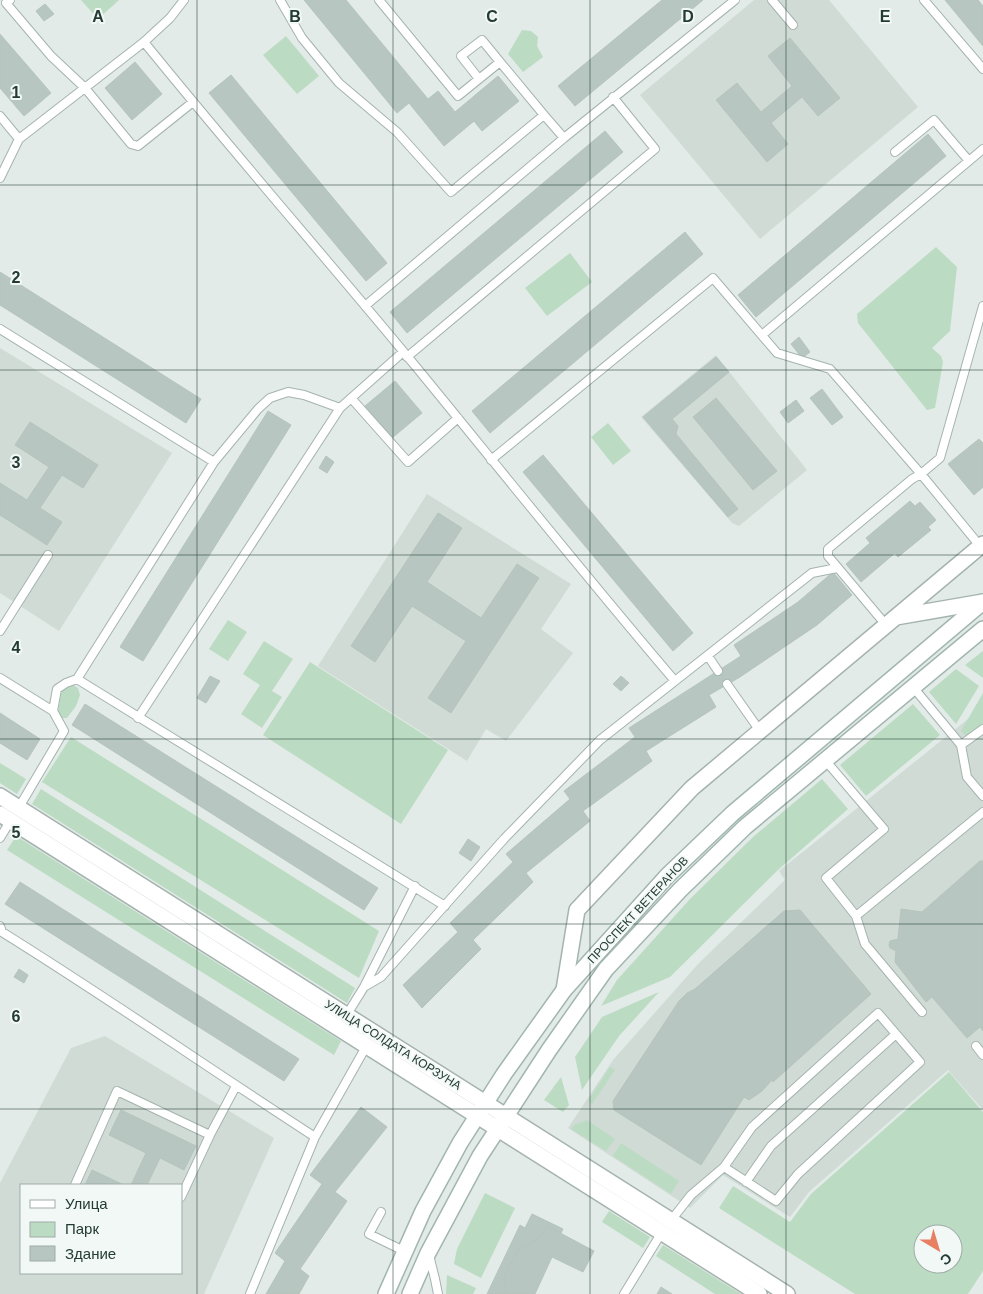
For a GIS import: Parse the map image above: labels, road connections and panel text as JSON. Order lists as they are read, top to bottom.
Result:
{
  "streets": {
    "street": ["ПРОСПЕКТ ВЕТЕРАНОВ", "УЛИЦА СОЛДАТА КОРЗУНА"]
  },
  "crossings": [
    ["ПРОСПЕКТ ВЕТЕРАНОВ", "УЛИЦА СОЛДАТА КОРЗУНА"]
  ],
  "legend": ["Улица", "Парк", "Здание"],
  "north": "bottom right",
  "grid": {
    "columns": [
      "A",
      "B",
      "C",
      "D",
      "E"
    ],
    "rows": [
      "1",
      "2",
      "3",
      "4",
      "5",
      "6"
    ]
  }
}
